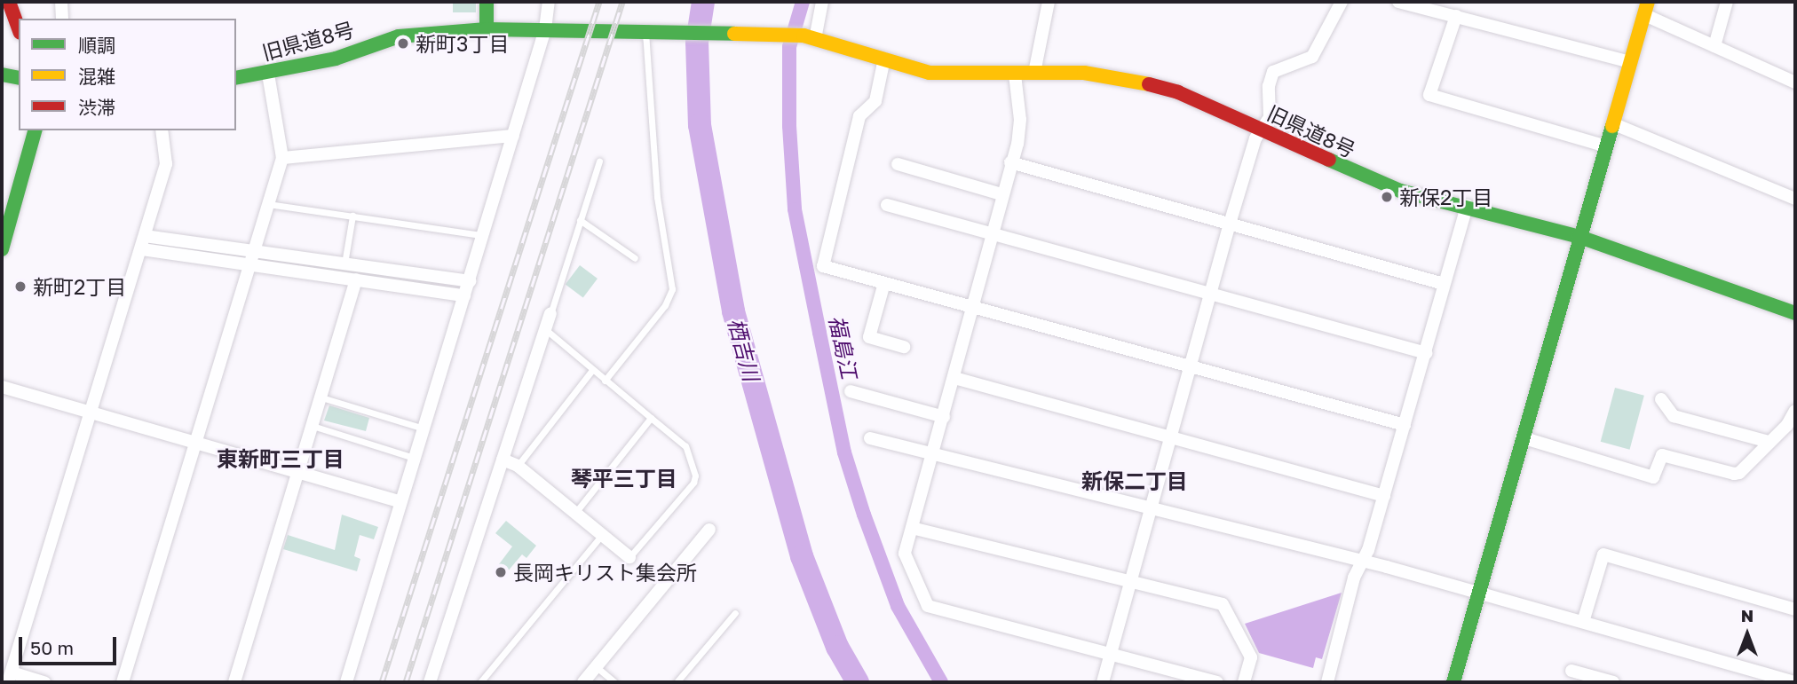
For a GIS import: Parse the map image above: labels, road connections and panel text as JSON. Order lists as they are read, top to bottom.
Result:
{
  "streets": {
    "main road": ["旧県道8号"]
  },
  "districts": ["東新町三丁目", "琴平三丁目", "新保二丁目"],
  "water": ["福島江", "栖吉川"],
  "places": [
    "新町3丁目",
    "新保2丁目",
    "新町2丁目",
    "長岡キリスト集会所"
  ],
  "legend": ["順調", "混雑", "渋滞"],
  "scale_bar": "50 m",
  "north": "top"
}
